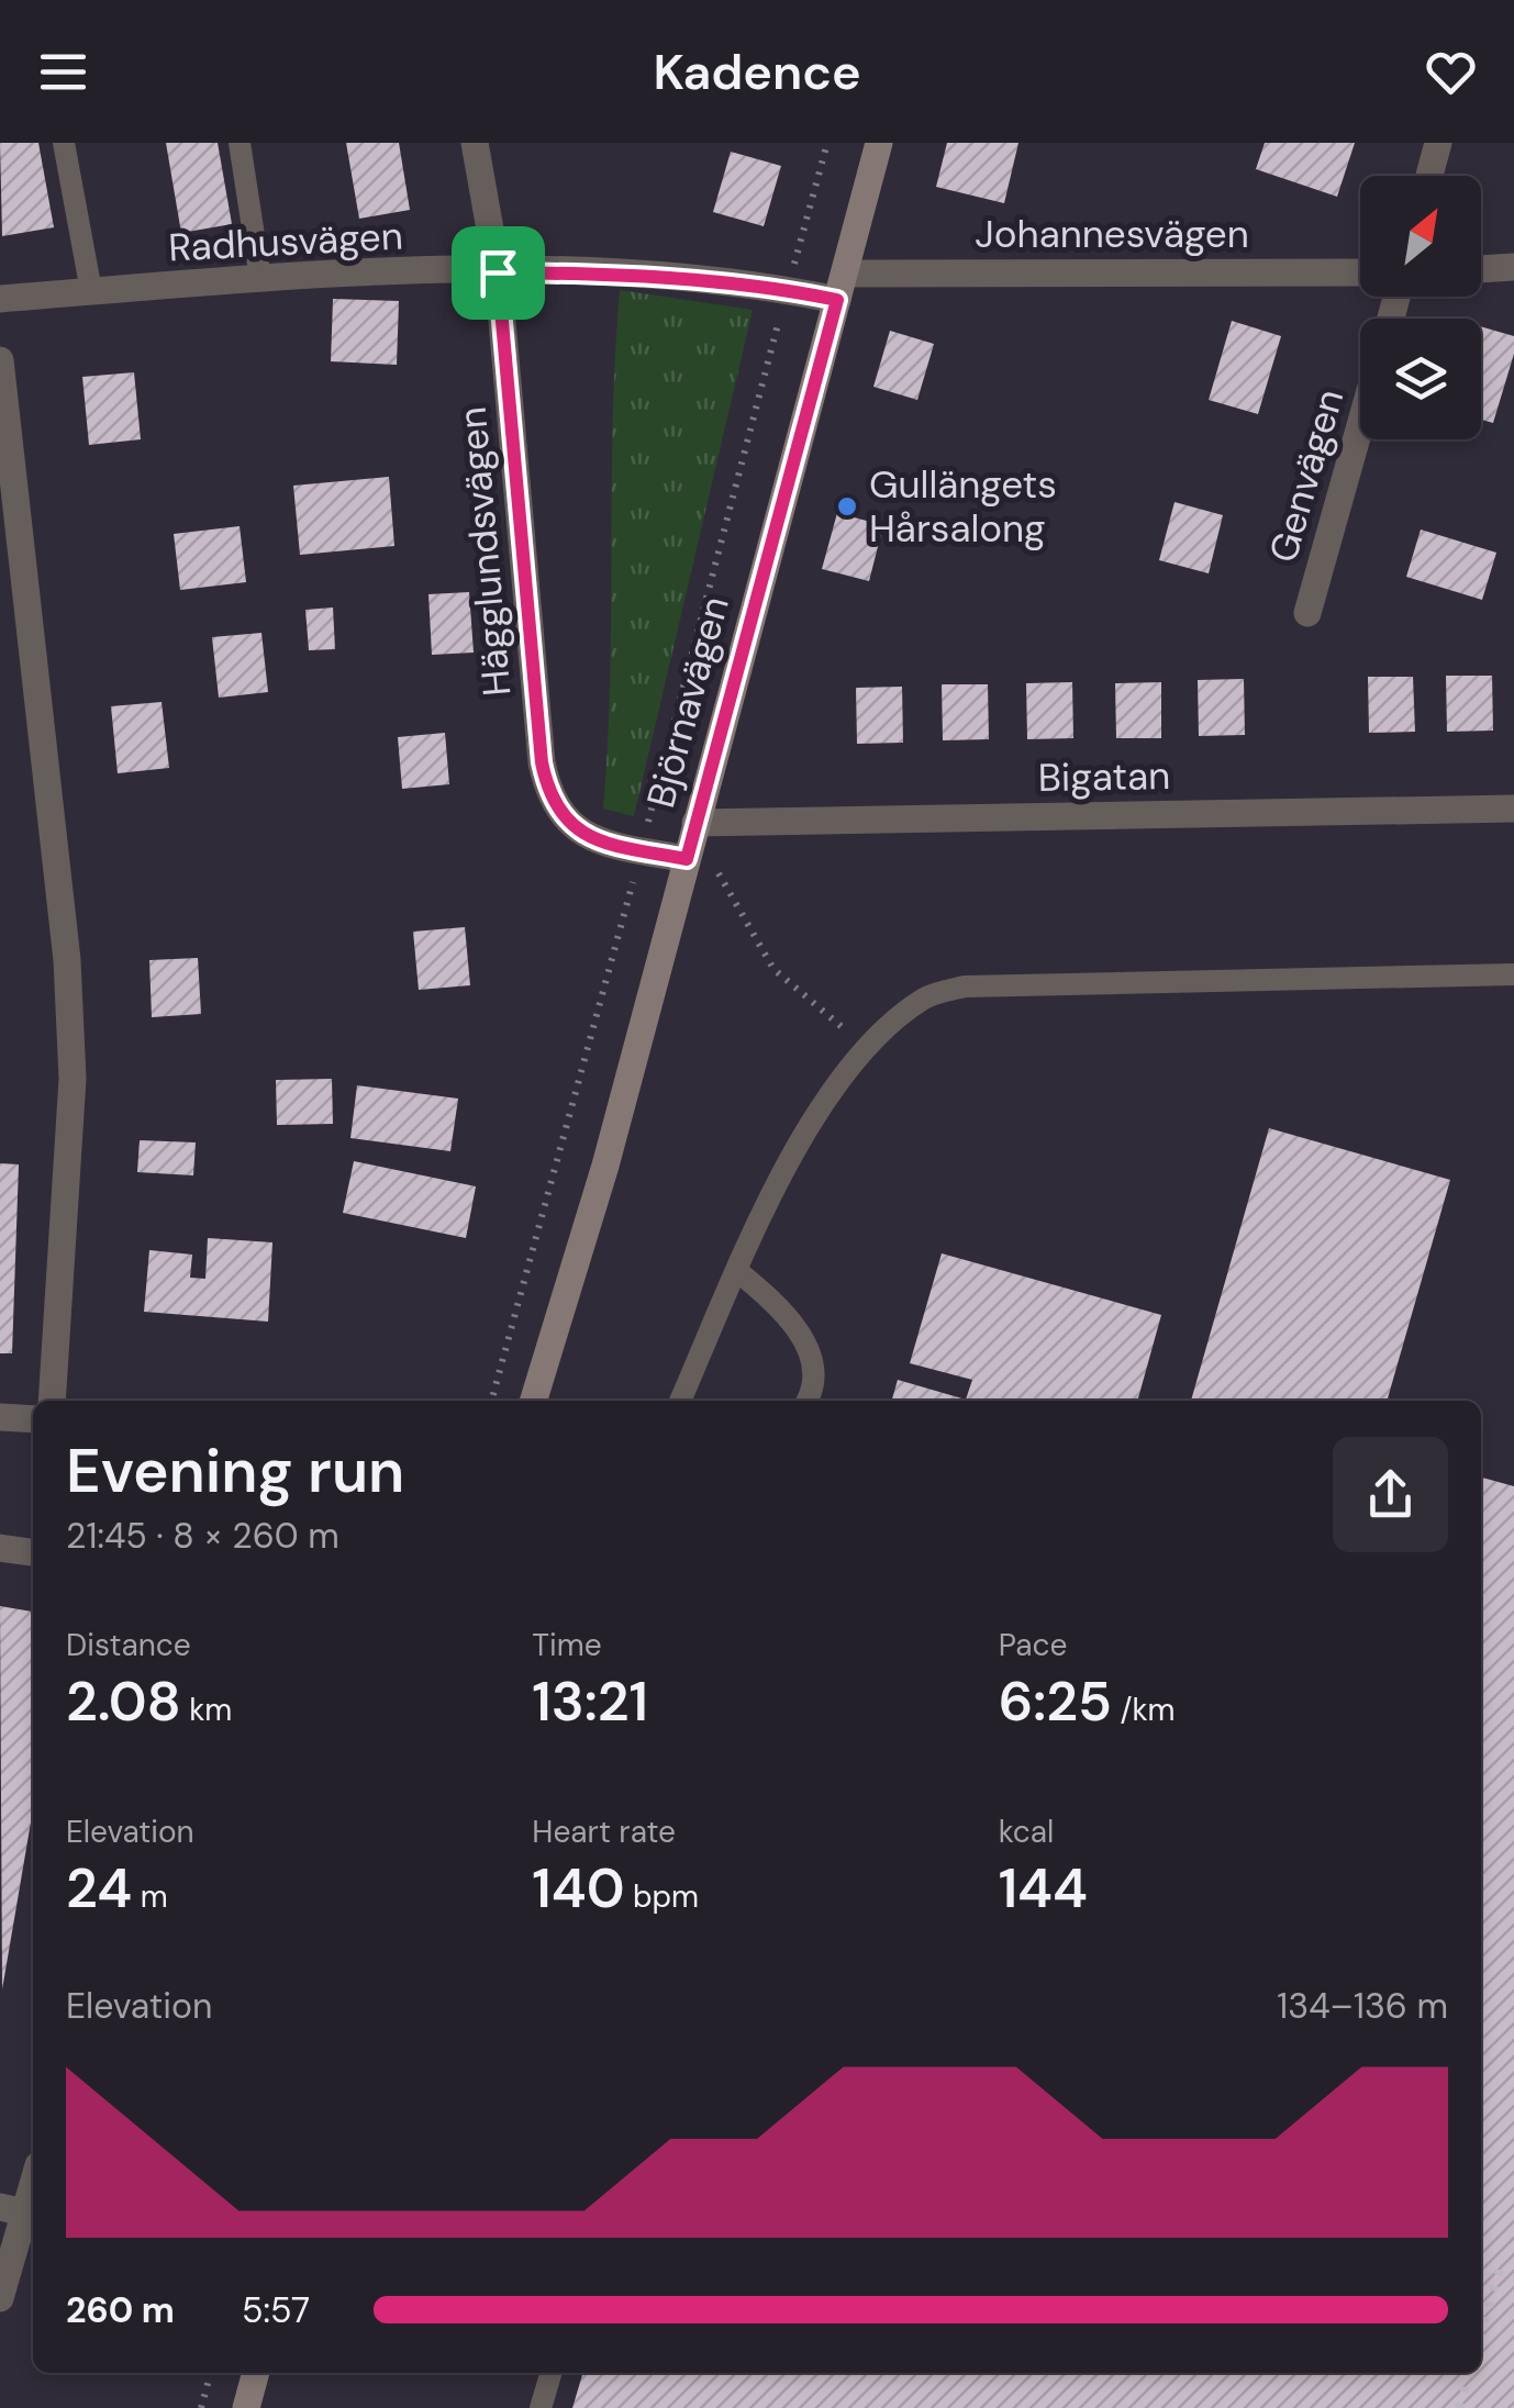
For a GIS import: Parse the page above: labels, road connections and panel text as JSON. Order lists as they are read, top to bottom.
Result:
{
  "streets": {
    "main road": ["Björnavägen"],
    "street": [
      "Johannesvägen",
      "Radhusvägen",
      "Genvägen",
      "Hägglundsvägen",
      "Bigatan"
    ]
  },
  "crossings": [
    ["Johannesvägen", "Radhusvägen"],
    ["Johannesvägen", "Björnavägen"],
    ["Radhusvägen", "Hägglundsvägen"],
    ["Radhusvägen", "Björnavägen"],
    ["Hägglundsvägen", "Björnavägen"],
    ["Björnavägen", "Bigatan"]
  ],
  "places": ["Gullängets Hårsalong"],
  "north": "top right",
  "page": {
    "header": "Kadence",
    "heading": ["Evening run", "21:45 · 8 × 260 m"],
    "stats": [
      ["Distance", "2.08 km"],
      ["Time", "13:21"],
      ["Pace", "6:25 /km"],
      ["Elevation", "24 m"],
      ["Heart rate", "140 bpm"],
      ["kcal", "144"]
    ],
    "chart": ["Elevation", "134–136 m"],
    "list": [
      {
        "name": "260 m",
        "note": "5:57"
      }
    ]
  }
}
